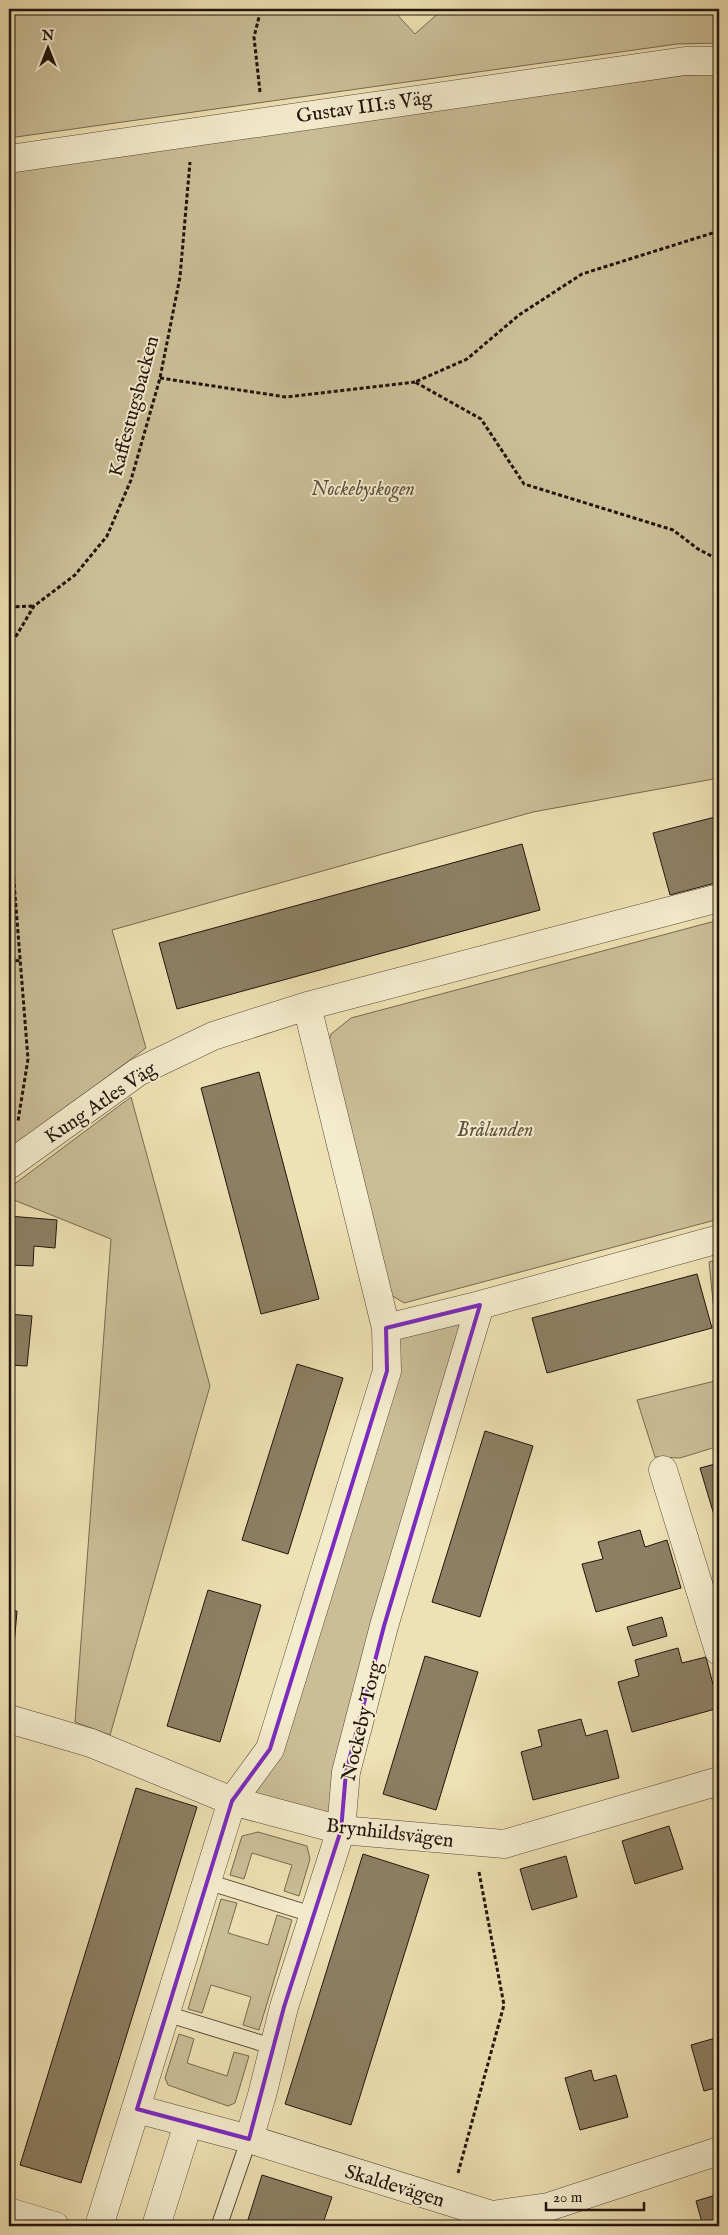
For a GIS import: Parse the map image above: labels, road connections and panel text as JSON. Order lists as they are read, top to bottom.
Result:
{
  "streets": {
    "street": [
      "Gustav III:s Väg",
      "Kung Atles Väg",
      "Nockeby Torg",
      "Brynhildsvägen",
      "Skaldevägen"
    ],
    "path": ["Kaffestugsbacken"]
  },
  "crossings": [
    ["Gustav III:s Väg", "Kaffestugsbacken"],
    ["Nockeby Torg", "Brynhildsvägen"],
    ["Nockeby Torg", "Skaldevägen"]
  ],
  "parks": ["Nockebyskogen", "Brålunden"],
  "scale_bar": "20 m",
  "north": "top"
}
